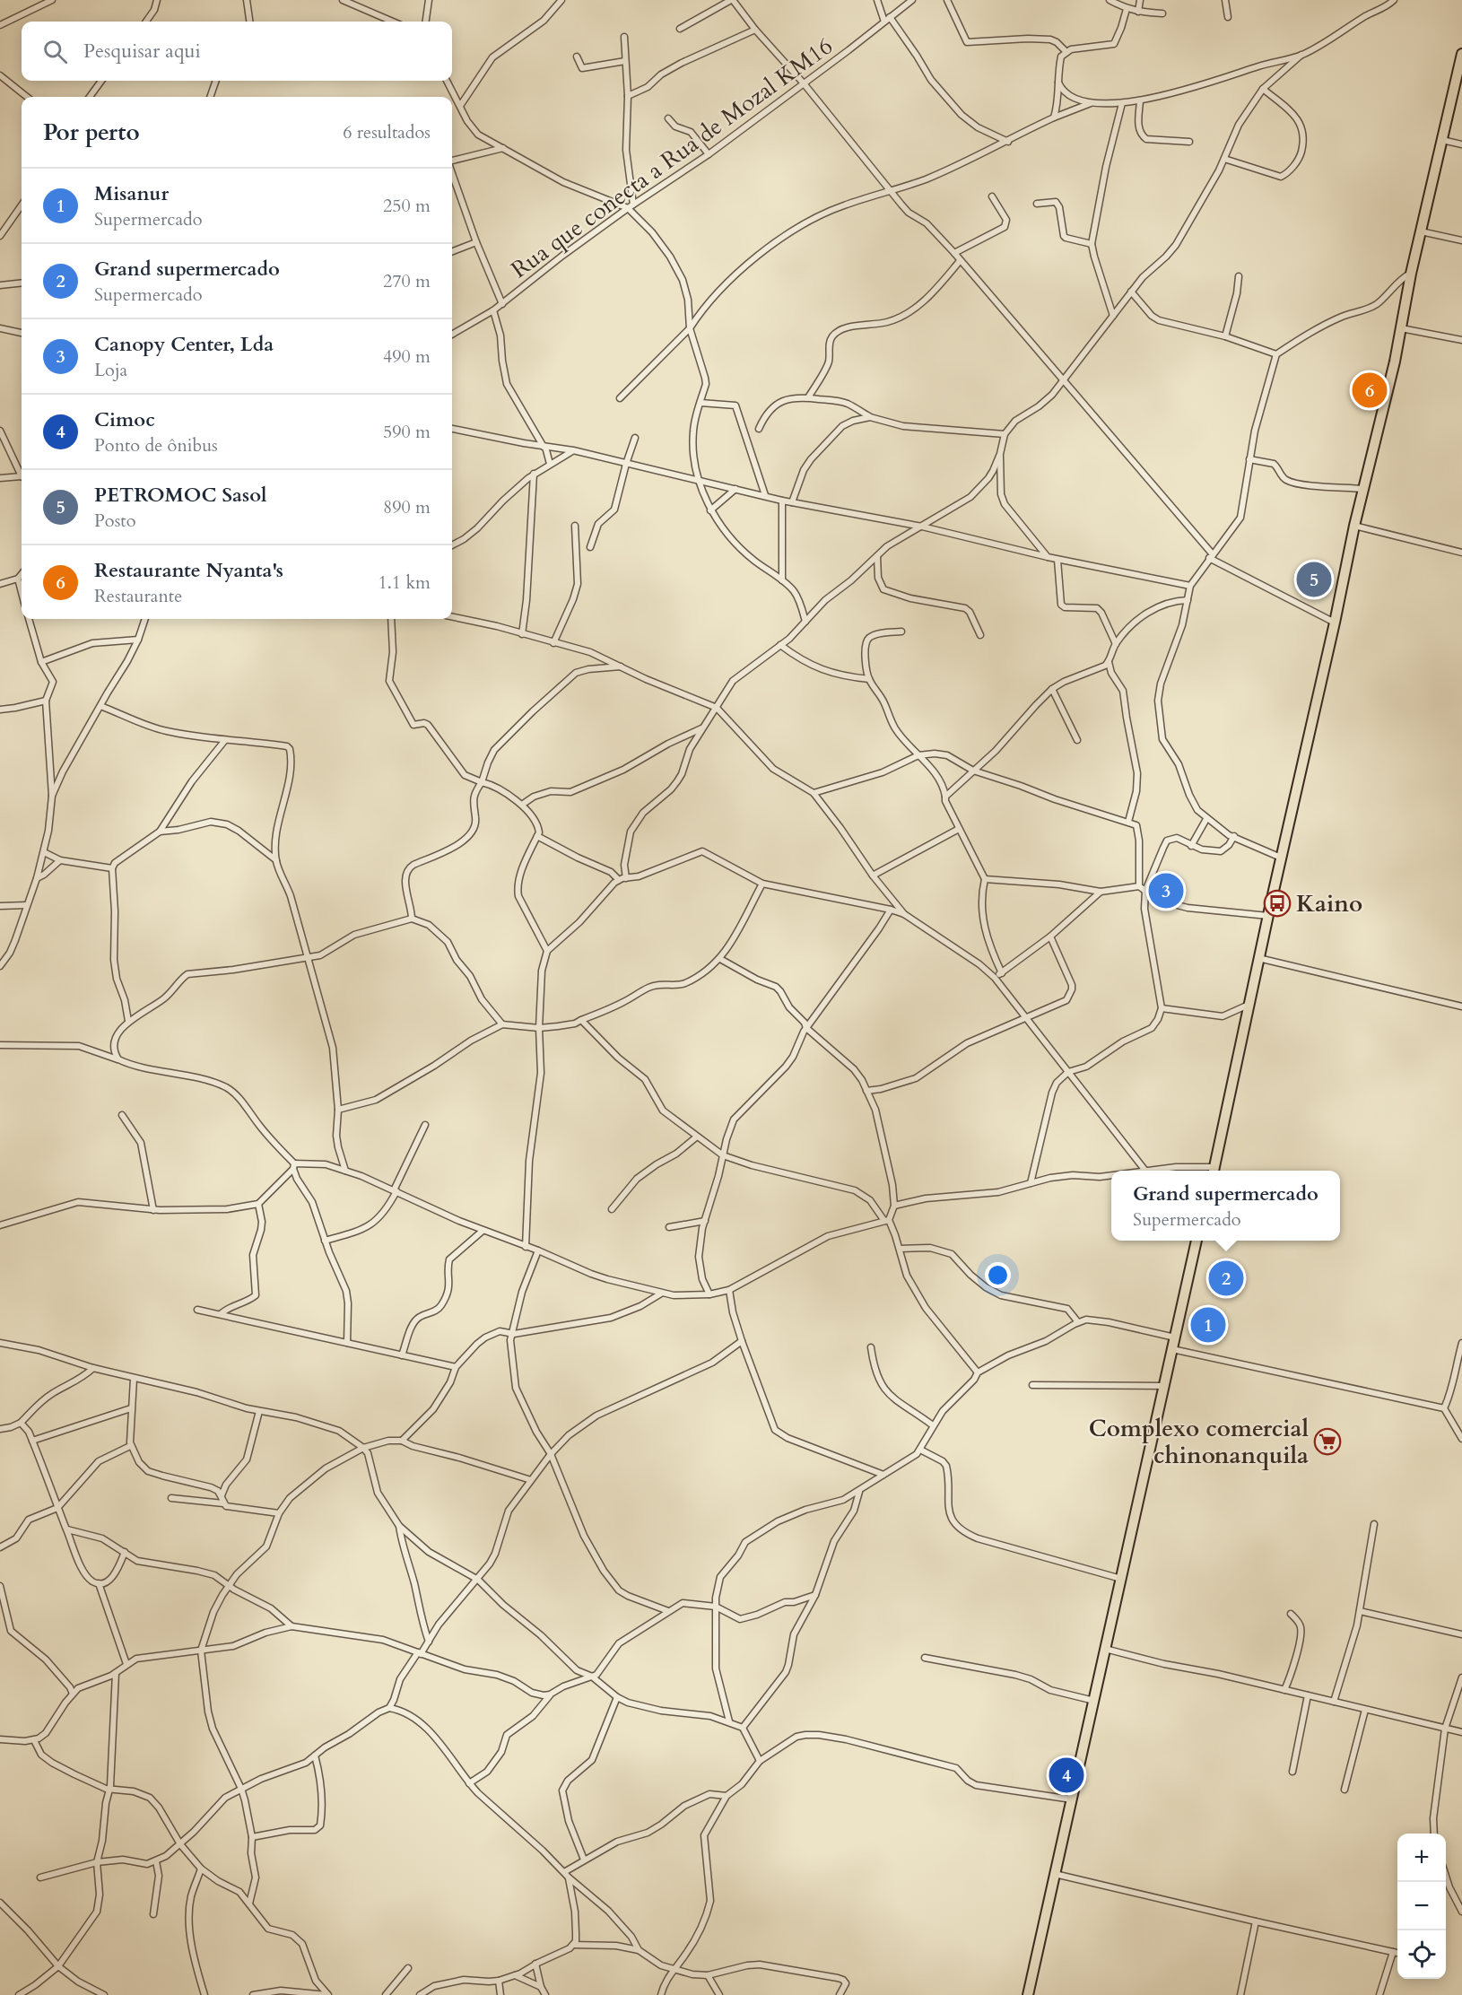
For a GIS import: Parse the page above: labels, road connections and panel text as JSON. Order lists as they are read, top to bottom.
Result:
{
  "streets": {
    "street": ["Rua que conecta a Rua de Mozal KM16"]
  },
  "places": {
    "bus stop": ["Kaino"],
    "supermarket": ["Complexo comercial chinonanquila"]
  },
  "page": {
    "search": "Pesquisar aqui",
    "heading": ["Por perto", "6 resultados"],
    "list": [
      {
        "mark": "1",
        "name": "Misanur",
        "note": "Supermercado",
        "value": "250 m"
      },
      {
        "mark": "2",
        "name": "Grand supermercado",
        "note": "Supermercado",
        "value": "270 m"
      },
      {
        "mark": "3",
        "name": "Canopy Center, Lda",
        "note": "Loja",
        "value": "490 m"
      },
      {
        "mark": "4",
        "name": "Cimoc",
        "note": "Ponto de ônibus",
        "value": "590 m"
      },
      {
        "mark": "5",
        "name": "PETROMOC Sasol",
        "note": "Posto",
        "value": "890 m"
      },
      {
        "mark": "6",
        "name": "Restaurante Nyanta's",
        "note": "Restaurante",
        "value": "1.1 km"
      }
    ],
    "pins": [
      "6",
      "5",
      "3",
      "2",
      "1",
      "4"
    ],
    "popup": ["Grand supermercado", "Supermercado"],
    "map_buttons": ["+", "−"]
  }
}
